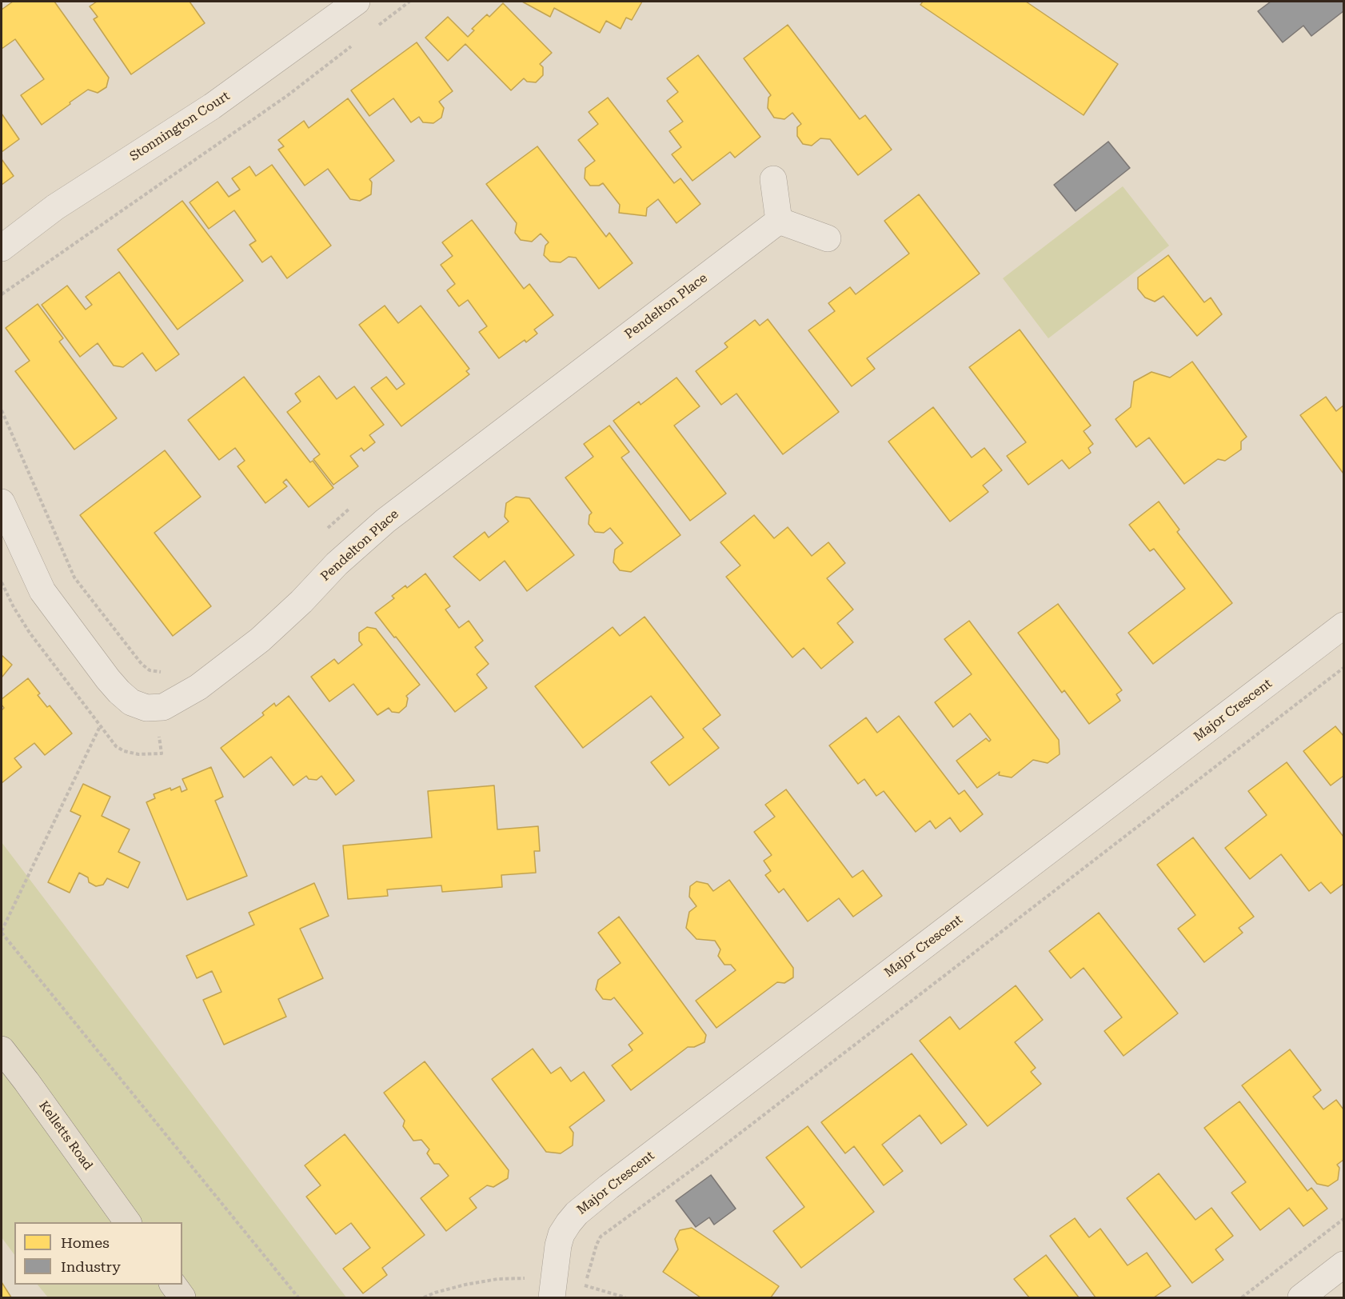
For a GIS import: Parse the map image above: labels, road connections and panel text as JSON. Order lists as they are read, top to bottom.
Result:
{
  "streets": {
    "main road": ["Kelletts Road"],
    "street": ["Stonnington Court", "Pendelton Place", "Major Crescent"]
  },
  "legend": ["Homes", "Industry"]
}
